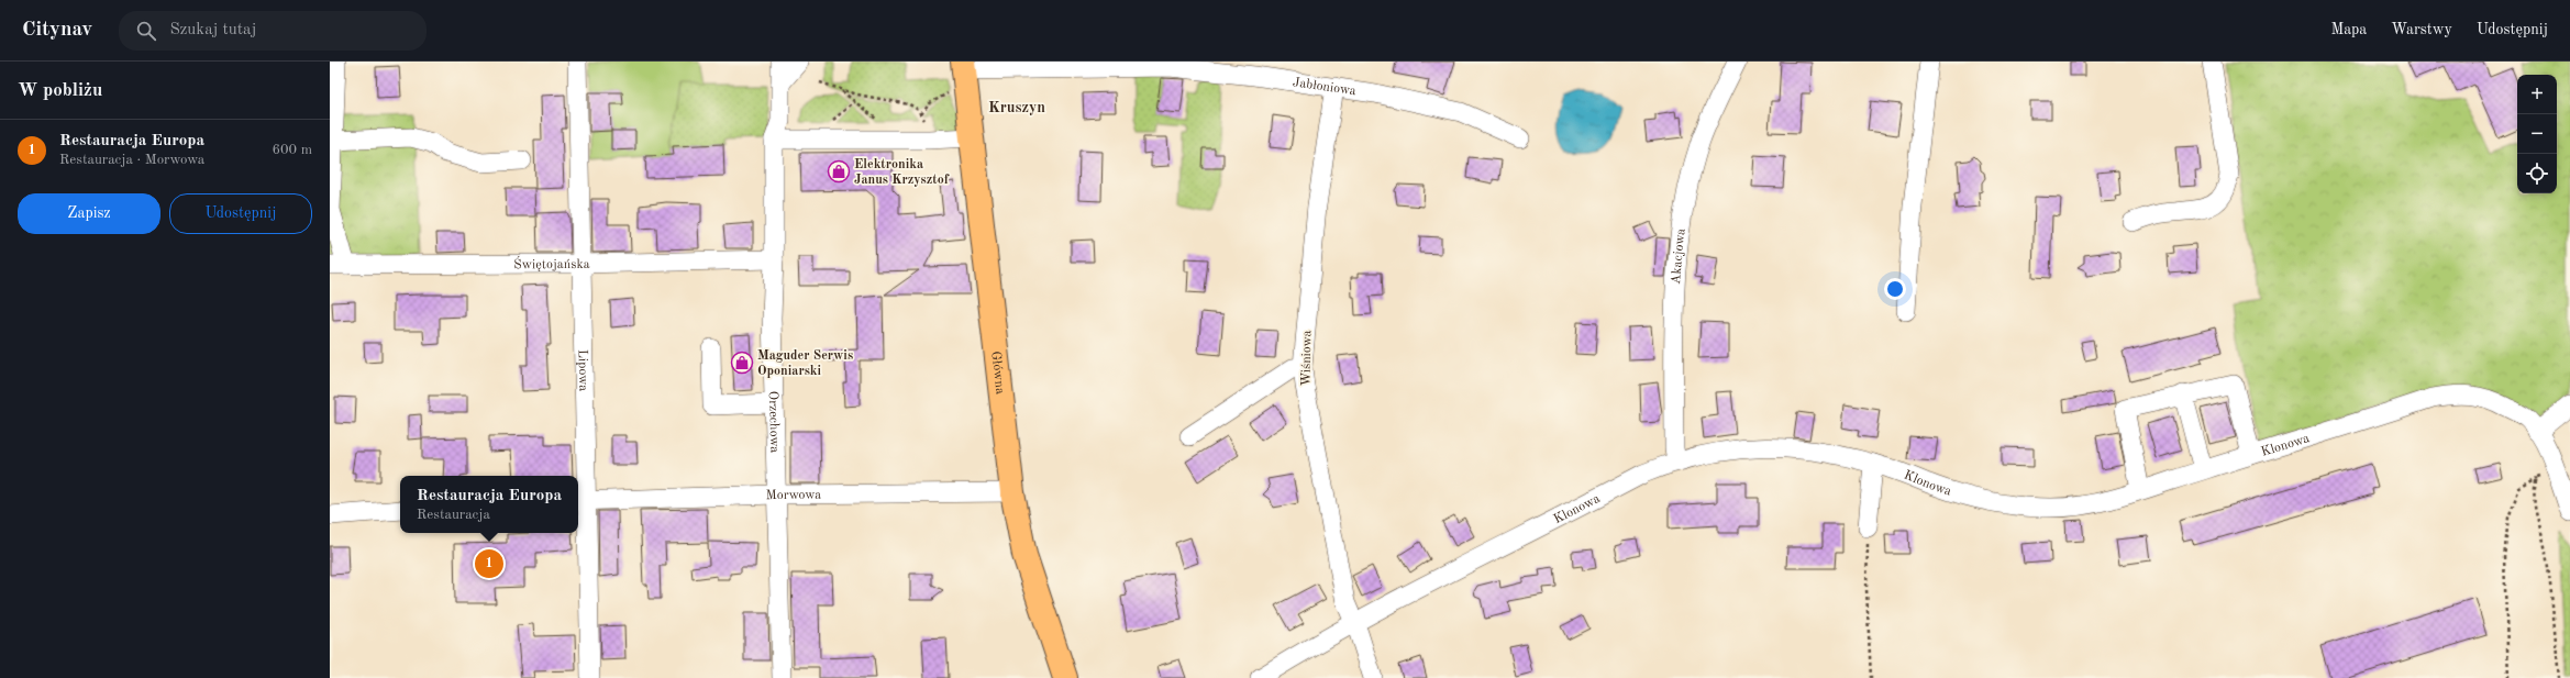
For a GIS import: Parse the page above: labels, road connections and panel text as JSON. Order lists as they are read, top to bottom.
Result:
{
  "streets": {
    "main road": ["Główna"],
    "street": [
      "Jabłoniowa",
      "Akacjowa",
      "Świętojańska",
      "Wiśniowa",
      "Lipowa",
      "Orzechowa",
      "Klonowa",
      "Morwowa"
    ]
  },
  "crossings": [
    ["Jabłoniowa", "Wiśniowa"],
    ["Jabłoniowa", "Główna"],
    ["Akacjowa", "Klonowa"],
    ["Świętojańska", "Lipowa"],
    ["Świętojańska", "Orzechowa"],
    ["Wiśniowa", "Klonowa"],
    ["Lipowa", "Morwowa"],
    ["Główna", "Morwowa"],
    ["Orzechowa", "Morwowa"]
  ],
  "districts": ["Kruszyn"],
  "places": {
    "shop": ["Elektronika Janus Krzysztof", "Maguder Serwis Oponiarski"]
  },
  "page": {
    "header": "Citynav",
    "search": "Szukaj tutaj",
    "nav": ["Mapa", "Warstwy", "Udostępnij"],
    "heading": "W pobliżu",
    "map_buttons": ["+", "−"],
    "list": [
      {
        "mark": "1",
        "name": "Restauracja Europa",
        "note": "Restauracja · Morwowa",
        "value": "600 m"
      }
    ],
    "buttons": ["Zapisz", "Udostępnij"],
    "popup": ["Restauracja Europa", "Restauracja"],
    "pins": "1"
  }
}
